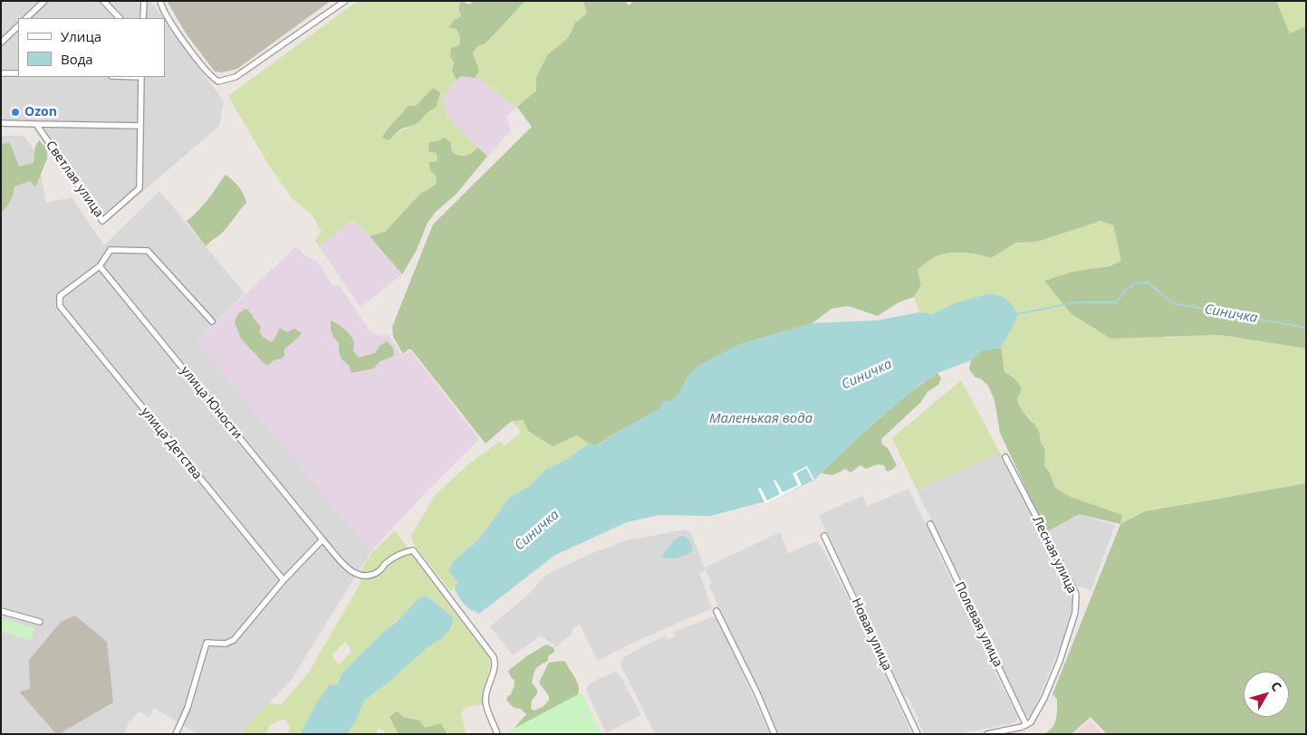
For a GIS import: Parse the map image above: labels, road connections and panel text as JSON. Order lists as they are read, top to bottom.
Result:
{
  "streets": {
    "street": [
      "Светлая улица",
      "улица Юности",
      "улица Детства",
      "Лесная улица",
      "Полевая улица",
      "Новая улица"
    ]
  },
  "crossings": [
    ["улица Юности", "улица Детства"],
    ["Лесная улица", "Полевая улица"]
  ],
  "water": ["Синичка", "Маленькая вода"],
  "places": ["Ozon"],
  "legend": ["Улица", "Вода"],
  "north": "top right"
}
